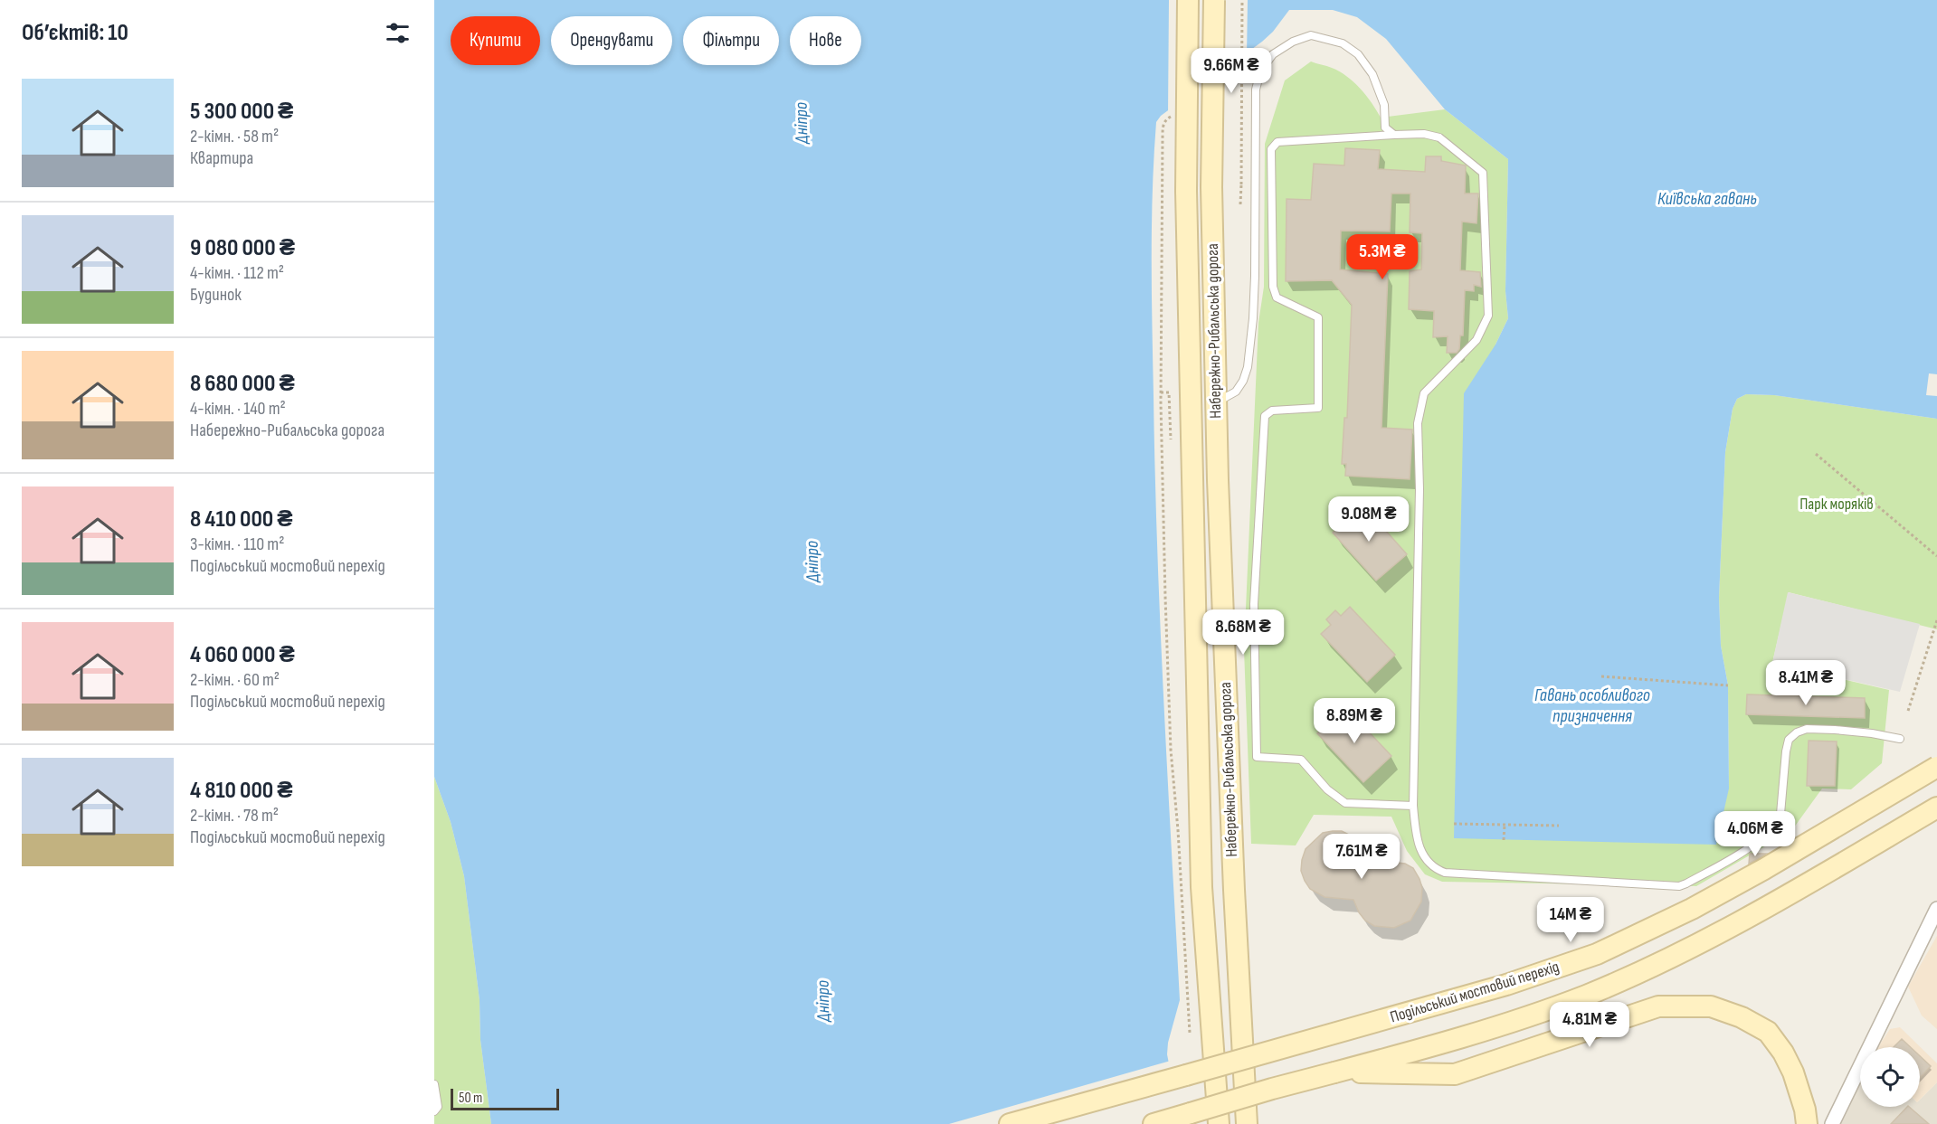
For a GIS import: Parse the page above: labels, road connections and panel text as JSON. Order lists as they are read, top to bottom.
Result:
{
  "streets": {
    "main road": ["Набережно-Рибальська дорога", "Подільський мостовий перехід"]
  },
  "water": ["Дніпро", "Київська гавань", "Гавань особливого призначення"],
  "parks": ["Парк моряків"],
  "scale_bar": "50 m",
  "page": {
    "heading": "Об’єктів: 10",
    "chip": [
      "Купити",
      "Орендувати",
      "Фільтри",
      "Нове"
    ],
    "price": [
      "9.66M ₴",
      "5.3M ₴",
      "9.08M ₴",
      "8.68M ₴",
      "8.41M ₴",
      "8.89M ₴",
      "4.06M ₴",
      "7.61M ₴",
      "14M ₴",
      "4.81M ₴"
    ],
    "list": [
      {
        "name": "5 300 000 ₴",
        "note": "2-кімн. · 58 m² · Квартира"
      },
      {
        "name": "9 080 000 ₴",
        "note": "4-кімн. · 112 m² · Будинок"
      },
      {
        "name": "8 680 000 ₴",
        "note": "4-кімн. · 140 m² · Набережно-Рибальська дорога"
      },
      {
        "name": "8 410 000 ₴",
        "note": "3-кімн. · 110 m² · Подільський мостовий перехід"
      },
      {
        "name": "4 060 000 ₴",
        "note": "2-кімн. · 60 m² · Подільський мостовий перехід"
      },
      {
        "name": "4 810 000 ₴",
        "note": "2-кімн. · 78 m² · Подільський мостовий перехід"
      }
    ],
    "scale": "50 m"
  }
}
